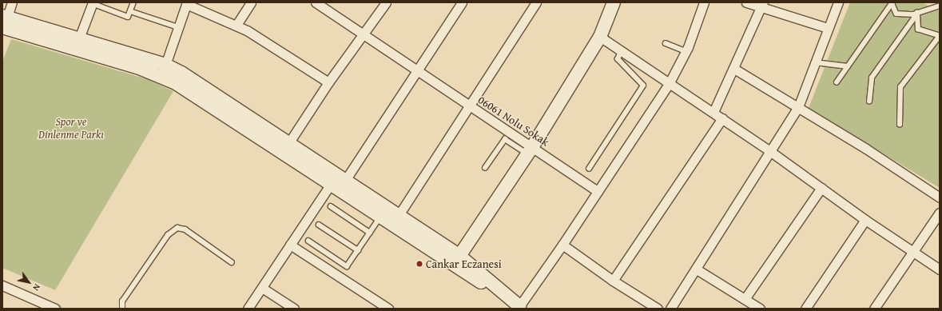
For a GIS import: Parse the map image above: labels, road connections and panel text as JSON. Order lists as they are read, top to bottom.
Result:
{
  "streets": {
    "street": ["06061 Nolu Sokak"]
  },
  "parks": ["Spor ve Dinlenme Parkı"],
  "places": ["Cankar Eczanesi"],
  "north": "bottom right"
}
